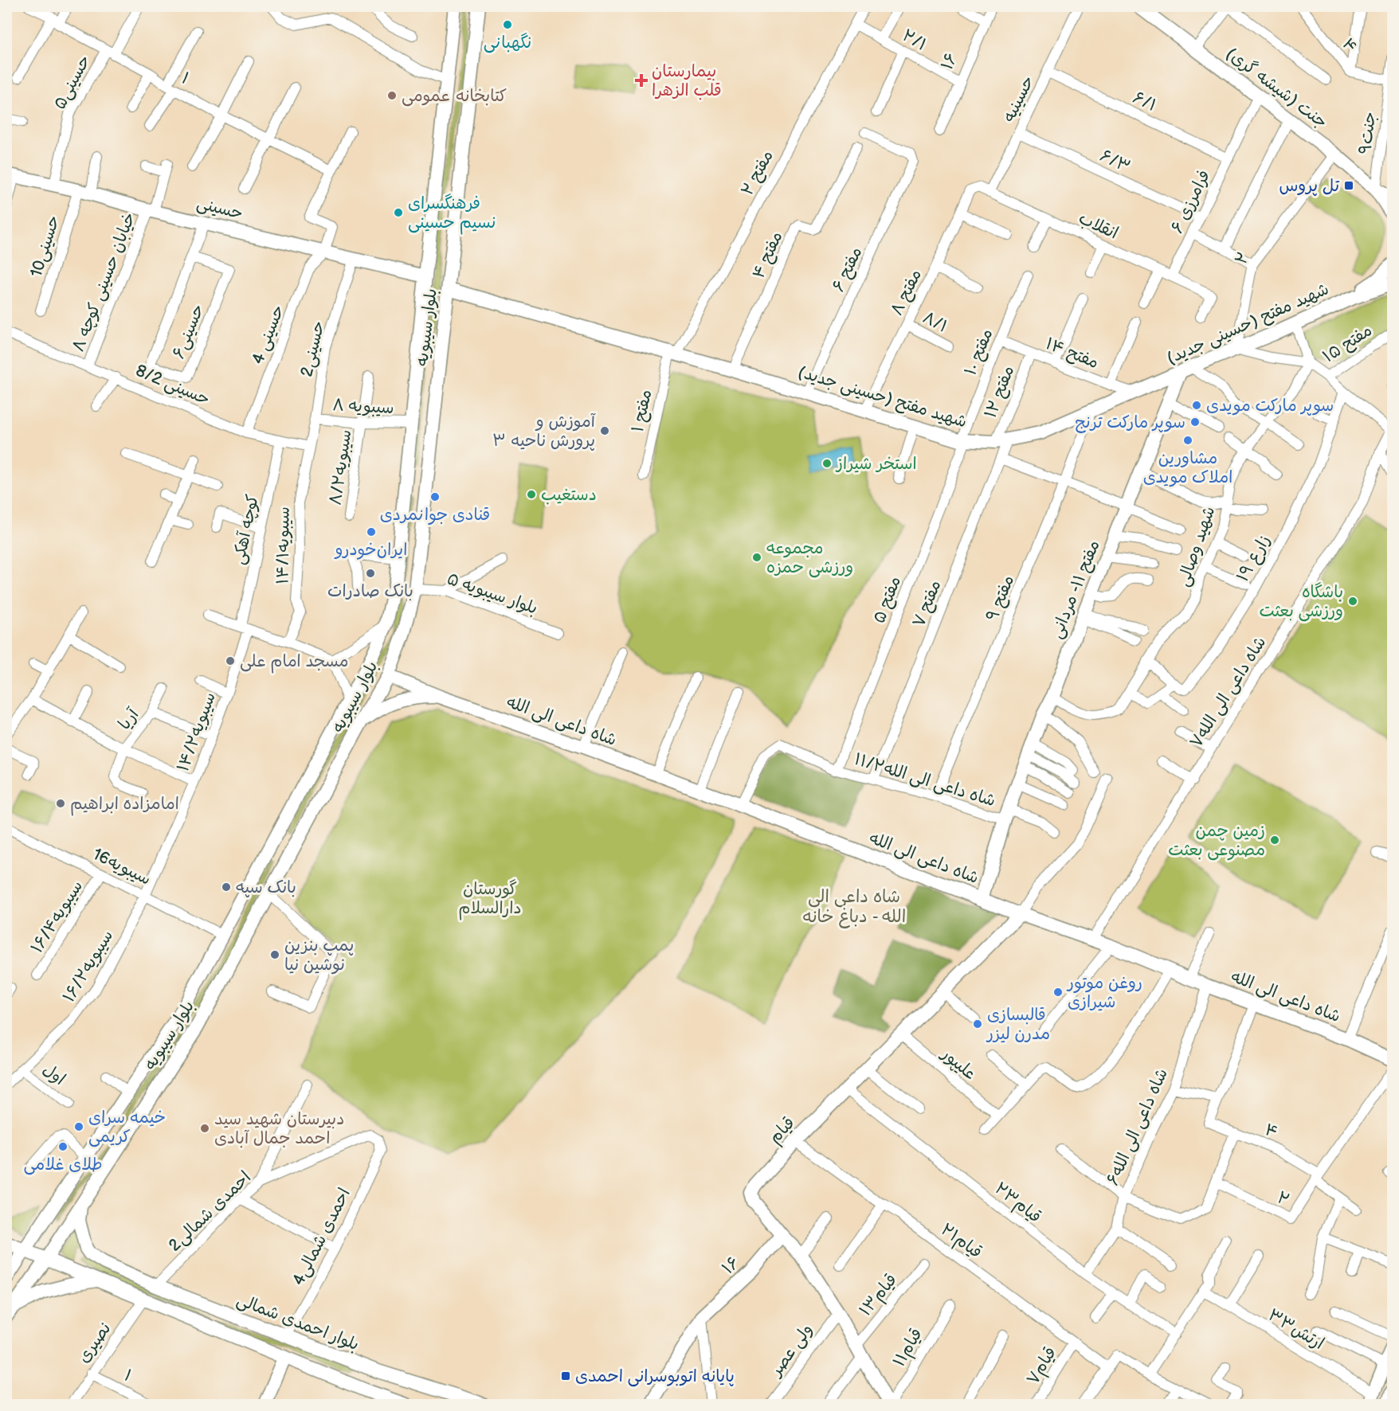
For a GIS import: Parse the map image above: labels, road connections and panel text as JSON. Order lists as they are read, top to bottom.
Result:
{
  "streets": {
    "street": [
      "۲/۱",
      "۴",
      "۱۶",
      "۱",
      "حسینی۵",
      "جنت (شیشه گری)",
      "حسینیه",
      "۶/۱",
      "جنت۹",
      "۶/۳",
      "مفتح ۲",
      "فرامرزی ۶",
      "حسینی",
      "انقلاب",
      "حسینی10",
      "مفتح ۴",
      "۲",
      "مفتح ۶",
      "خیابان حسینی کوچه ۸",
      "مفتح ۸",
      "۸/۱",
      "شهید مفتح (حسینی جدید)",
      "بلوار سیبویه",
      "حسینی۶",
      "حسینی 4",
      "مفتح ۱۵",
      "حسینی2",
      "مفتح ۱۰",
      "مفتح ۱۴",
      "8/2 حسینی",
      "مفتح ۱۲",
      "سیبویه ۸",
      "مفتح ۱",
      "سیبویه۸/۲",
      "کوچه آهکی",
      "سیبویه۱۴/۱",
      "شهید وصالی",
      "۱۹ زارع",
      "مفتح ۱۱- مردانی",
      "بلوار سیبویه ۵",
      "مفتح ۹",
      "مفتح ۵",
      "مفتح ۷",
      "شاه داعی الی الله۷",
      "آریا",
      "شاه داعی الی الله",
      "سیبویه۱۴/۲",
      "۱۱/۲شاه داعی الی الله",
      "سیبویه16",
      "سیبویه۱۶/۴",
      "سیبویه۱۶/۲",
      "علیپور",
      "اول",
      "شاه داعی الی الله۶",
      "قیام",
      "قیام۲۳",
      "2احمدی شمالی",
      "4احمدی شمالی",
      "قیام۲۱",
      "قیام۱۳",
      "بلوار احمدی شمالی",
      "ارتش۳۳",
      "نصیری",
      "قیام۱۱",
      "ولی عصر",
      "قیام۷"
    ]
  },
  "crossings": [
    ["۲/۱", "۱۶"],
    ["۲/۱", "مفتح ۲"],
    ["۴", "جنت۹"],
    ["۴", "۲"],
    ["۱۶", "قیام"],
    ["۱", "حسینی۵"],
    ["۱", "نصیری"],
    ["حسینی۵", "حسینی"],
    ["جنت (شیشه گری)", "جنت۹"],
    ["جنت (شیشه گری)", "فرامرزی ۶"],
    ["جنت (شیشه گری)", "۲"],
    ["حسینیه", "۶/۱"],
    ["حسینیه", "۶/۳"],
    ["حسینیه", "انقلاب"],
    ["۶/۱", "فرامرزی ۶"],
    ["۶/۳", "فرامرزی ۶"],
    ["مفتح ۲", "شهید مفتح (حسینی جدید)"],
    ["مفتح ۲", "مفتح ۱"],
    ["فرامرزی ۶", "انقلاب"],
    ["حسینی", "حسینی10"],
    ["حسینی", "خیابان حسینی کوچه ۸"],
    ["حسینی", "بلوار سیبویه"],
    ["حسینی", "حسینی۶"],
    ["حسینی", "حسینی 4"],
    ["حسینی", "حسینی2"],
    ["انقلاب", "مفتح ۸"],
    ["مفتح ۴", "شهید مفتح (حسینی جدید)"],
    ["۲", "شهید مفتح (حسینی جدید)"],
    ["۲", "مفتح ۱۵"],
    ["مفتح ۶", "شهید مفتح (حسینی جدید)"],
    ["خیابان حسینی کوچه ۸", "8/2 حسینی"],
    ["مفتح ۸", "۸/۱"],
    ["مفتح ۸", "شهید مفتح (حسینی جدید)"],
    ["شهید مفتح (حسینی جدید)", "بلوار سیبویه"],
    ["شهید مفتح (حسینی جدید)", "مفتح ۱۵"],
    ["شهید مفتح (حسینی جدید)", "مفتح ۱۰"],
    ["شهید مفتح (حسینی جدید)", "مفتح ۱۴"],
    ["شهید مفتح (حسینی جدید)", "مفتح ۱۲"],
    ["شهید مفتح (حسینی جدید)", "مفتح ۱"],
    ["شهید مفتح (حسینی جدید)", "مفتح ۱۱- مردانی"],
    ["شهید مفتح (حسینی جدید)", "مفتح ۹"],
    ["شهید مفتح (حسینی جدید)", "مفتح ۵"],
    ["شهید مفتح (حسینی جدید)", "مفتح ۷"],
    ["بلوار سیبویه", "سیبویه ۸"],
    ["بلوار سیبویه", "بلوار سیبویه ۵"],
    ["بلوار سیبویه", "شاه داعی الی الله"],
    ["بلوار سیبویه", "سیبویه16"],
    ["بلوار سیبویه", "بلوار احمدی شمالی"],
    ["حسینی 4", "8/2 حسینی"],
    ["مفتح ۱۵", "شهید وصالی"],
    ["حسینی2", "8/2 حسینی"],
    ["حسینی2", "سیبویه ۸"],
    ["حسینی2", "سیبویه۱۴/۱"],
    ["مفتح ۱۰", "مفتح ۱۴"],
    ["مفتح ۱۰", "مفتح ۵"],
    ["مفتح ۱۴", "مفتح ۱۲"],
    ["8/2 حسینی", "کوچه آهکی"],
    ["8/2 حسینی", "سیبویه۱۴/۱"],
    ["مفتح ۱۲", "مفتح ۷"],
    ["سیبویه ۸", "سیبویه۸/۲"],
    ["کوچه آهکی", "سیبویه۱۴/۲"],
    ["شهید وصالی", "مفتح ۱۱- مردانی"],
    ["مفتح ۱۱- مردانی", "شاه داعی الی الله"],
    ["مفتح ۱۱- مردانی", "۱۱/۲شاه داعی الی الله"],
    ["مفتح ۹", "۱۱/۲شاه داعی الی الله"],
    ["مفتح ۵", "۱۱/۲شاه داعی الی الله"],
    ["مفتح ۷", "۱۱/۲شاه داعی الی الله"],
    ["شاه داعی الی الله۷", "شاه داعی الی الله"],
    ["آریا", "سیبویه۱۴/۲"],
    ["شاه داعی الی الله", "۱۱/۲شاه داعی الی الله"],
    ["شاه داعی الی الله", "شاه داعی الی الله۶"],
    ["شاه داعی الی الله", "قیام"],
    ["سیبویه۱۴/۲", "سیبویه16"],
    ["سیبویه۱۴/۲", "سیبویه۱۶/۲"],
    ["سیبویه16", "سیبویه۱۶/۴"],
    ["سیبویه16", "سیبویه۱۶/۲"],
    ["سیبویه۱۶/۲", "اول"],
    ["علیپور", "قیام"],
    ["شاه داعی الی الله۶", "قیام۲۳"],
    ["قیام", "قیام۲۳"],
    ["قیام", "قیام۲۱"],
    ["قیام", "قیام۱۳"],
    ["قیام", "قیام۱۱"],
    ["قیام", "ولی عصر"],
    ["2احمدی شمالی", "4احمدی شمالی"],
    ["2احمدی شمالی", "بلوار احمدی شمالی"],
    ["4احمدی شمالی", "بلوار احمدی شمالی"],
    ["قیام۲۱", "قیام۷"]
  ],
  "districts": ["شاه داعی الی الله - دباغ خانه"],
  "parks": ["گورستان دارالسلام"],
  "places": {
    "other": [
      "نگهبانی",
      "کتابخانه عمومی",
      "فرهنگسرای نسیم حسینی",
      "سوپر مارکت مویدی",
      "سوپر مارکت ترنج",
      "آموزش و پرورش ناحیه ۳",
      "مشاورین املاک مویدی",
      "استخر شیراز",
      "دستغیب",
      "قنادی جوانمردی",
      "ایران‌خودرو",
      "مجموعه ورزشی حمزه",
      "بانک صادرات",
      "باشگاه ورزشی بعثت",
      "مسجد امام علی",
      "امامزاده ابراهیم",
      "زمین چمن مصنوعی بعثت",
      "بانک سپه",
      "پمپ بنزین نوشین نیا",
      "روغن موتور شیرازی",
      "قالبسازی مدرن لیزر",
      "خیمه سرای کریمی",
      "دبیرستان شهید سید احمد جمال آبادی",
      "طلای غلامی"
    ],
    "health": ["بیمارستان قلب الزهرا"],
    "transit": ["تل پروس", "پایانه اتوبوسرانی احمدی"]
  }
}
